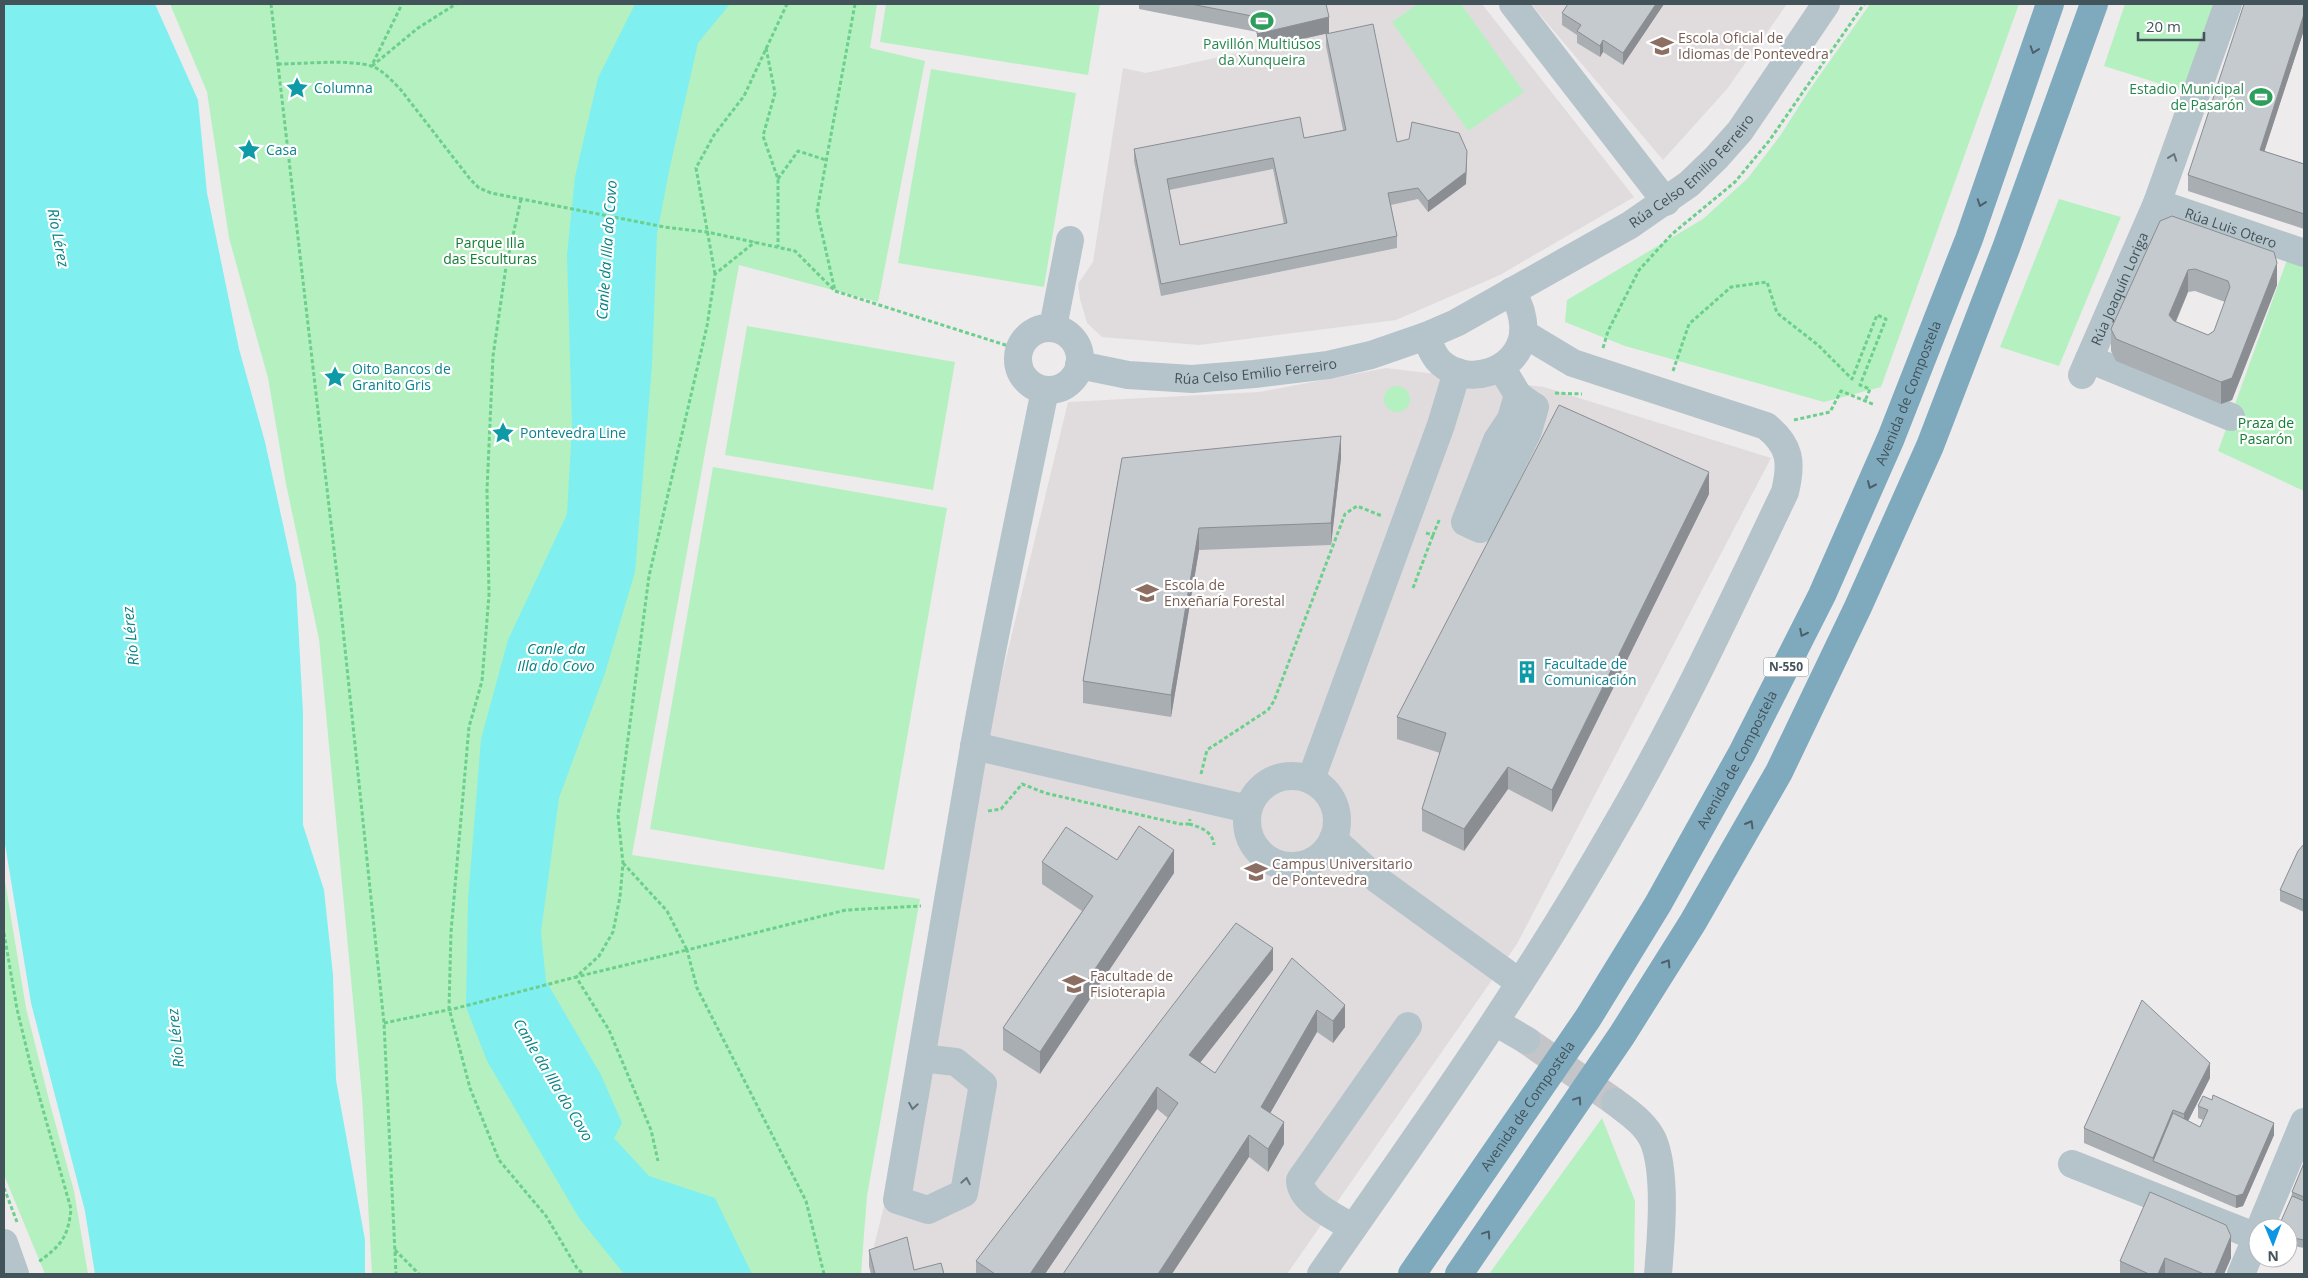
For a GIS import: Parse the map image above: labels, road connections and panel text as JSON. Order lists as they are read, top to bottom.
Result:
{
  "streets": {
    "highway": ["Avenida de Compostela", "N-550"],
    "street": ["Rúa Celso Emilio Ferreiro", "Rúa Luis Otero", "Rúa Joaquín Loriga"]
  },
  "crossings": [
    ["Rúa Luis Otero", "Rúa Joaquín Loriga"]
  ],
  "one_way": ["Rúa Joaquín Loriga"],
  "water": ["Río Lérez", "Canle da Illa do Covo"],
  "parks": ["Parque Illa das Esculturas", "Praza de Pasarón"],
  "places": {
    "sports": ["Pavillón Multiúsos da Xunqueira", "Estadio Municipal de Pasarón"],
    "school or university": [
      "Escola Oficial de Idiomas de Pontevedra",
      "Escola de Enxeñaría Forestal",
      "Campus Universitario de Pontevedra",
      "Facultade de Fisioterapia"
    ],
    "place": [
      "Columna",
      "Casa",
      "Oito Bancos de Granito Gris",
      "Pontevedra Line"
    ],
    "building": ["Facultade de Comunicación"]
  },
  "scale_bar": "20 m",
  "north": "bottom"
}
